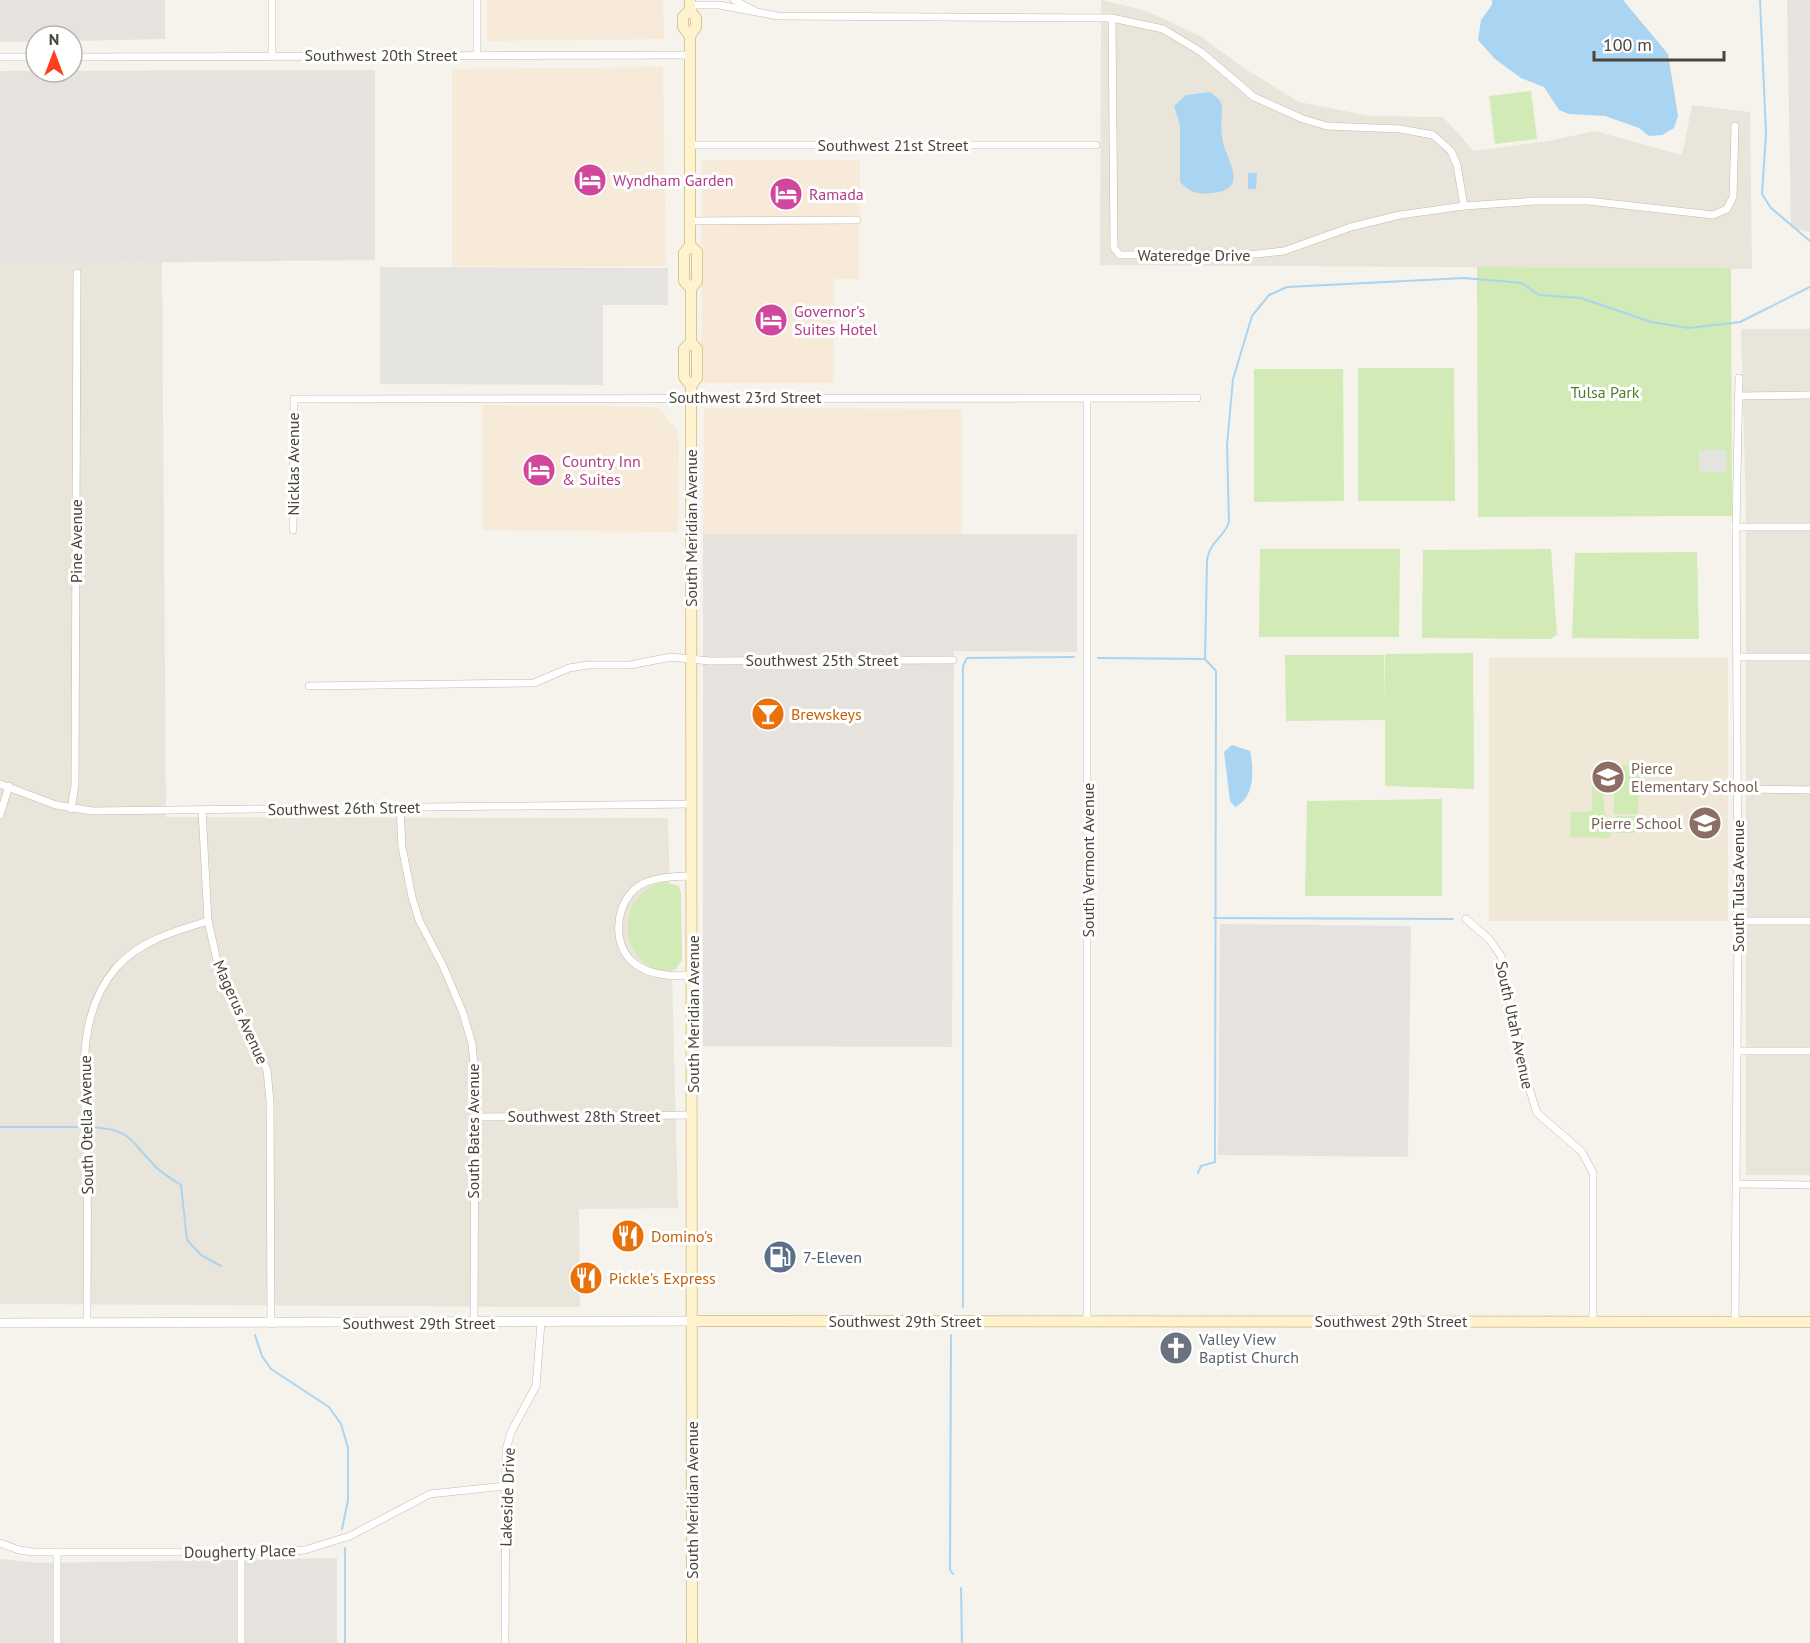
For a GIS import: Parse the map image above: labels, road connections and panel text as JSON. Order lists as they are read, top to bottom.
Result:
{
  "streets": {
    "main road": ["South Meridian Avenue", "Southwest 29th Street"],
    "street": [
      "Southwest 20th Street",
      "Southwest 21st Street",
      "Wateredge Drive",
      "Southwest 23rd Street",
      "Nicklas Avenue",
      "Pine Avenue",
      "Southwest 25th Street",
      "Southwest 26th Street",
      "South Vermont Avenue",
      "South Tulsa Avenue",
      "Magerus Avenue",
      "South Utah Avenue",
      "Southwest 28th Street",
      "South Otella Avenue",
      "South Bates Avenue",
      "Lakeside Drive",
      "Dougherty Place"
    ]
  },
  "crossings": [
    ["Southwest 20th Street", "South Meridian Avenue"],
    ["Southwest 21st Street", "South Meridian Avenue"],
    ["Southwest 23rd Street", "Nicklas Avenue"],
    ["Southwest 23rd Street", "South Meridian Avenue"],
    ["Southwest 23rd Street", "South Vermont Avenue"],
    ["South Meridian Avenue", "Southwest 25th Street"],
    ["South Meridian Avenue", "Southwest 26th Street"],
    ["South Meridian Avenue", "Southwest 28th Street"],
    ["South Meridian Avenue", "Southwest 29th Street"],
    ["Pine Avenue", "Southwest 26th Street"],
    ["Southwest 26th Street", "Magerus Avenue"],
    ["Southwest 26th Street", "South Bates Avenue"],
    ["South Vermont Avenue", "Southwest 29th Street"],
    ["South Tulsa Avenue", "Southwest 29th Street"],
    ["Magerus Avenue", "South Otella Avenue"],
    ["Magerus Avenue", "Southwest 29th Street"],
    ["South Utah Avenue", "Southwest 29th Street"],
    ["Southwest 28th Street", "South Bates Avenue"],
    ["South Otella Avenue", "Southwest 29th Street"],
    ["South Bates Avenue", "Southwest 29th Street"],
    ["Southwest 29th Street", "Lakeside Drive"],
    ["Lakeside Drive", "Dougherty Place"]
  ],
  "parks": ["Tulsa Park"],
  "places": {
    "hotel": [
      "Wyndham Garden",
      "Ramada",
      "Governor's Suites Hotel",
      "Country Inn & Suites"
    ],
    "bar": ["Brewskeys"],
    "school or university": ["Pierce Elementary School", "Pierre School"],
    "restaurant": ["Domino's", "Pickle's Express"],
    "fuel station": ["7-Eleven"],
    "church": ["Valley View Baptist Church"]
  },
  "scale_bar": "100 m",
  "north": "top"
}
